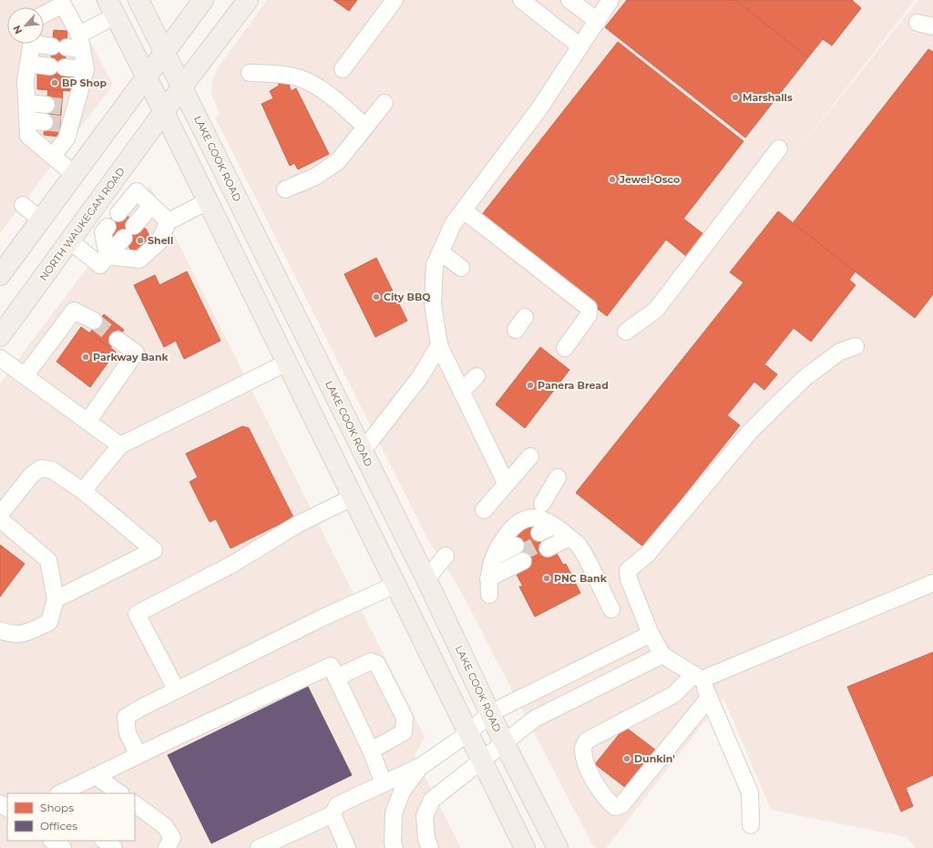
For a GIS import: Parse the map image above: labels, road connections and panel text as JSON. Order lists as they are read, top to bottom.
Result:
{
  "streets": {
    "main road": ["LAKE COOK ROAD", "NORTH WAUKEGAN ROAD"]
  },
  "crossings": [
    ["LAKE COOK ROAD", "NORTH WAUKEGAN ROAD"]
  ],
  "places": [
    "BP Shop",
    "Marshalls",
    "Jewel-Osco",
    "Shell",
    "City BBQ",
    "Parkway Bank",
    "Panera Bread",
    "PNC Bank",
    "Dunkin'"
  ],
  "legend": ["Shops", "Offices"],
  "north": "bottom left"
}
